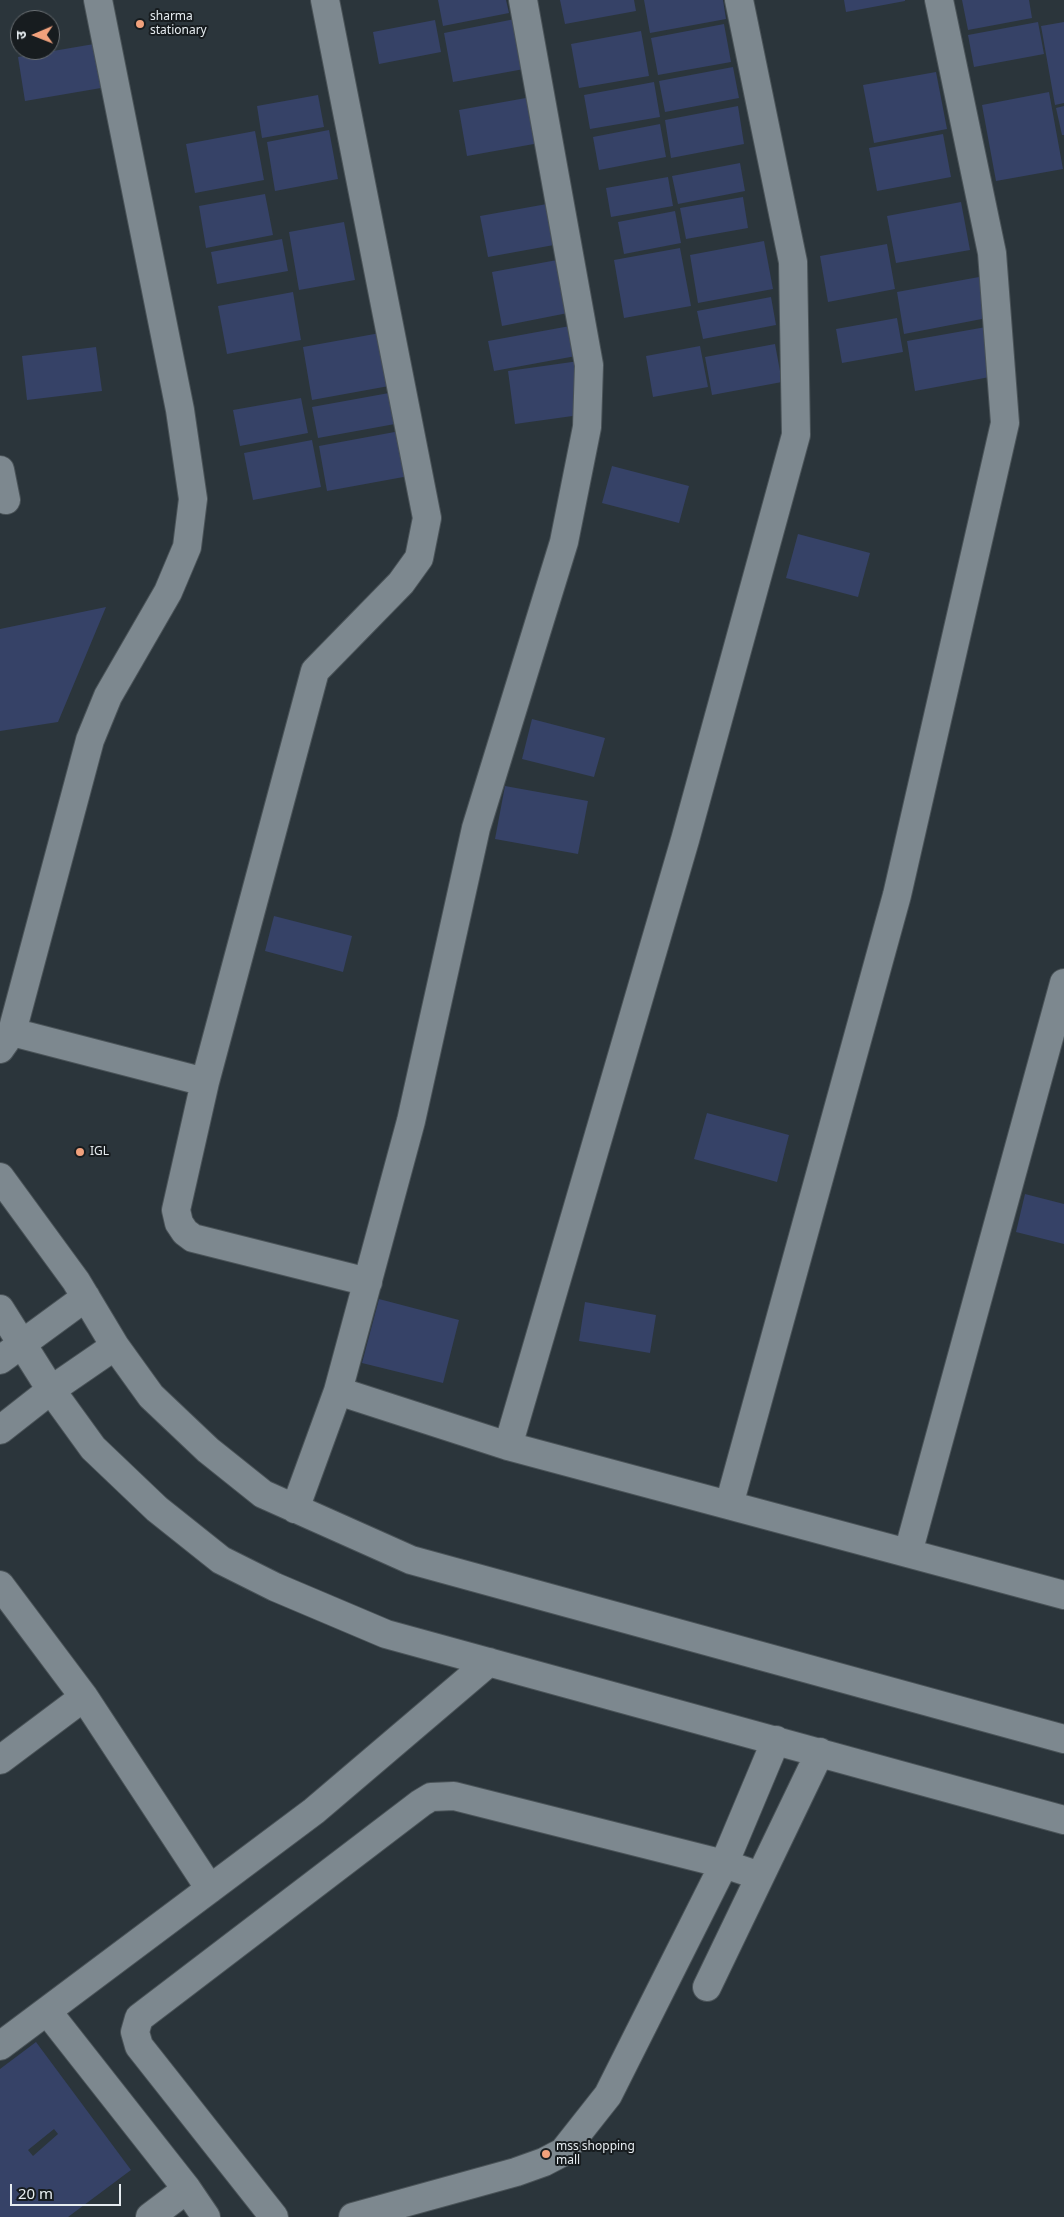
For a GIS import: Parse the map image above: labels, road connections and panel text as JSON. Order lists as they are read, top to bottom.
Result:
{
  "places": ["sharma stationary", "IGL", "mss shopping mall"],
  "scale_bar": "20 m",
  "north": "left"
}
